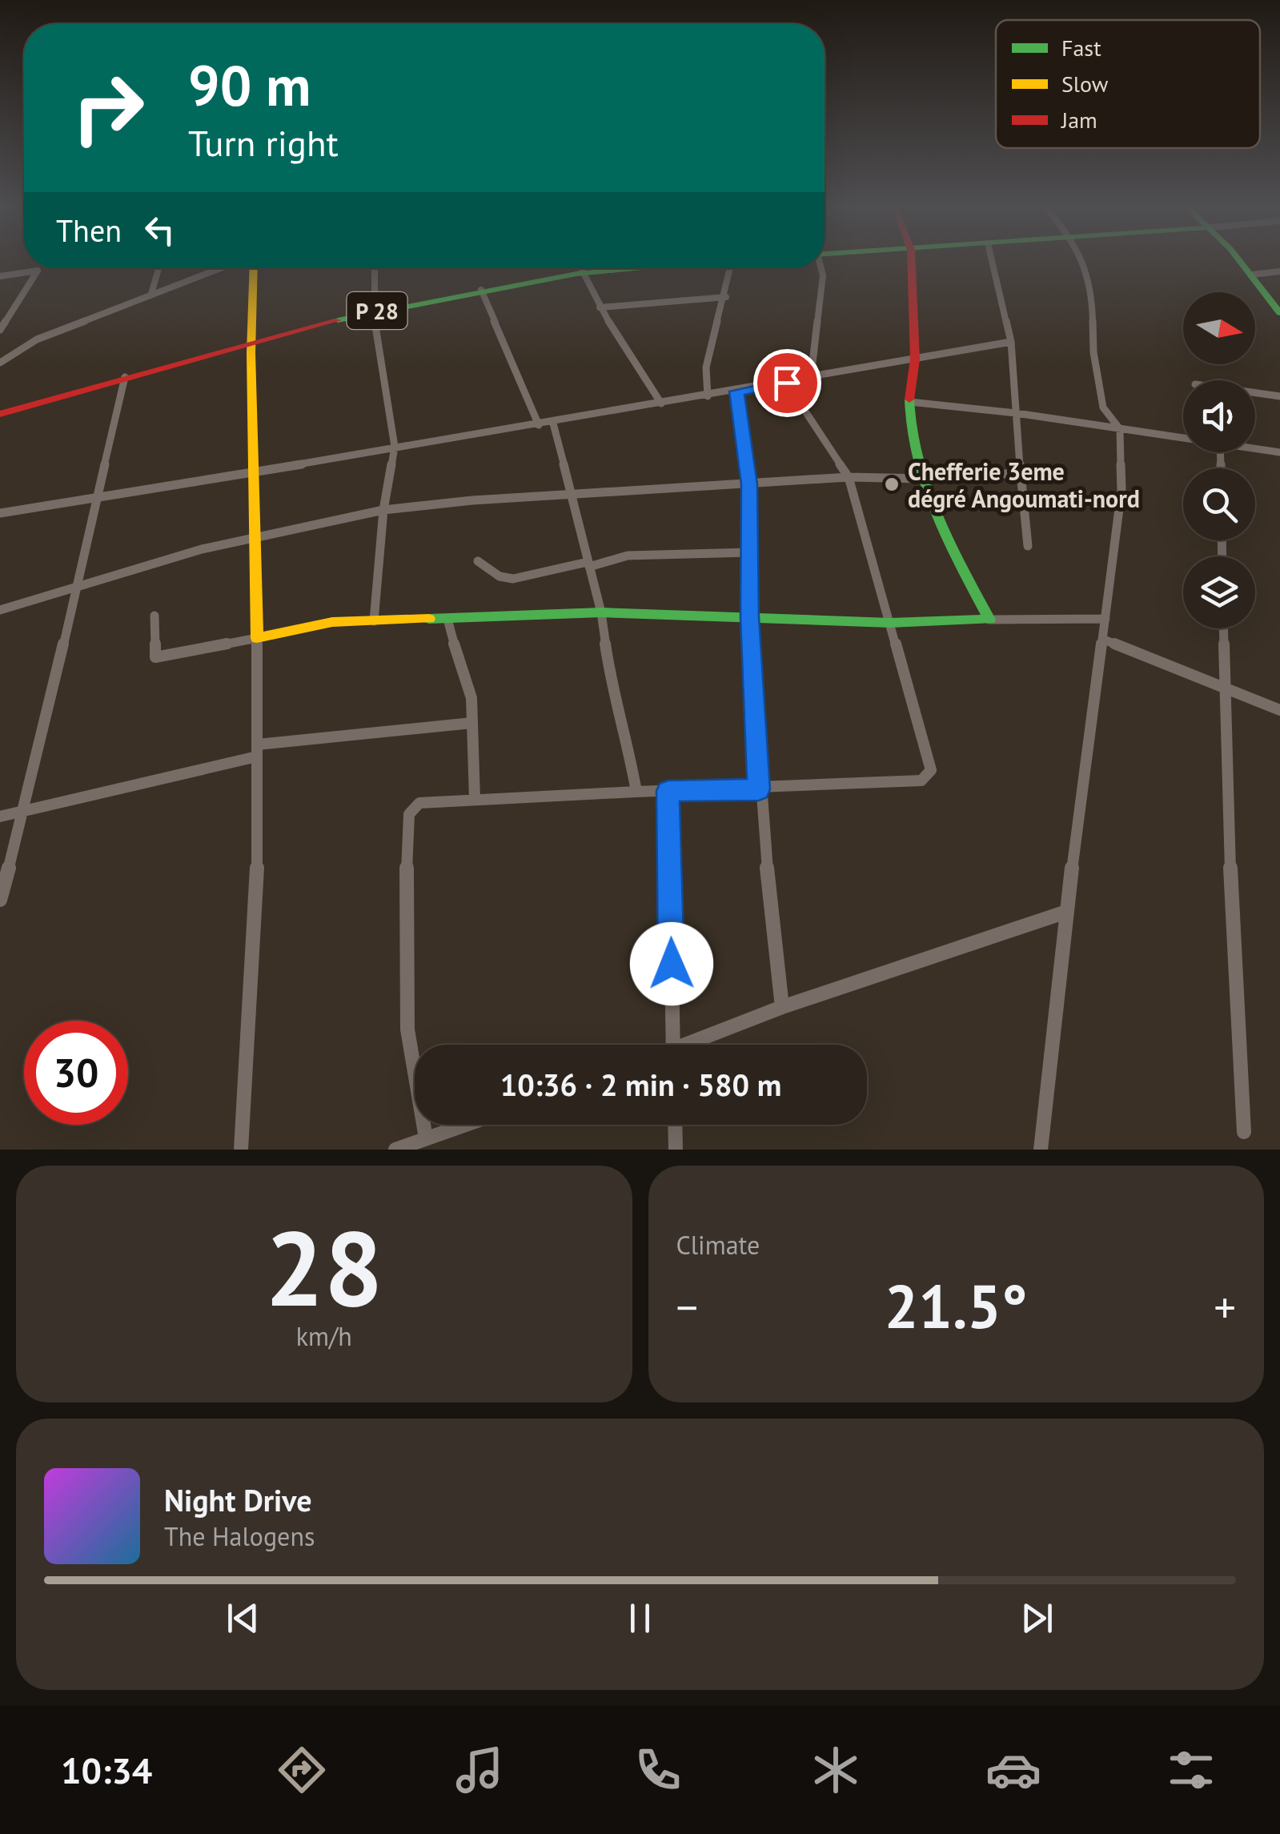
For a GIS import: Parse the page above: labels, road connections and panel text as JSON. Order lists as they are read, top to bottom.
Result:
{
  "streets": {
    "main road": ["P 28"]
  },
  "places": ["Chefferie 3eme dégré Angoumati-nord"],
  "legend": ["Fast", "Slow", "Jam"],
  "north": "right",
  "page": {
    "turn": ["90 m", "Turn right"],
    "then": "Then",
    "limit": "30",
    "trip": "10:36 · 2 min · 580 m",
    "tile": [
      ["28", "km/h"],
      "Climate"
    ],
    "heat": ["−", "21.5°", "+"],
    "song": ["Night Drive", "The Halogens"],
    "tabs": "10:34"
  }
}
